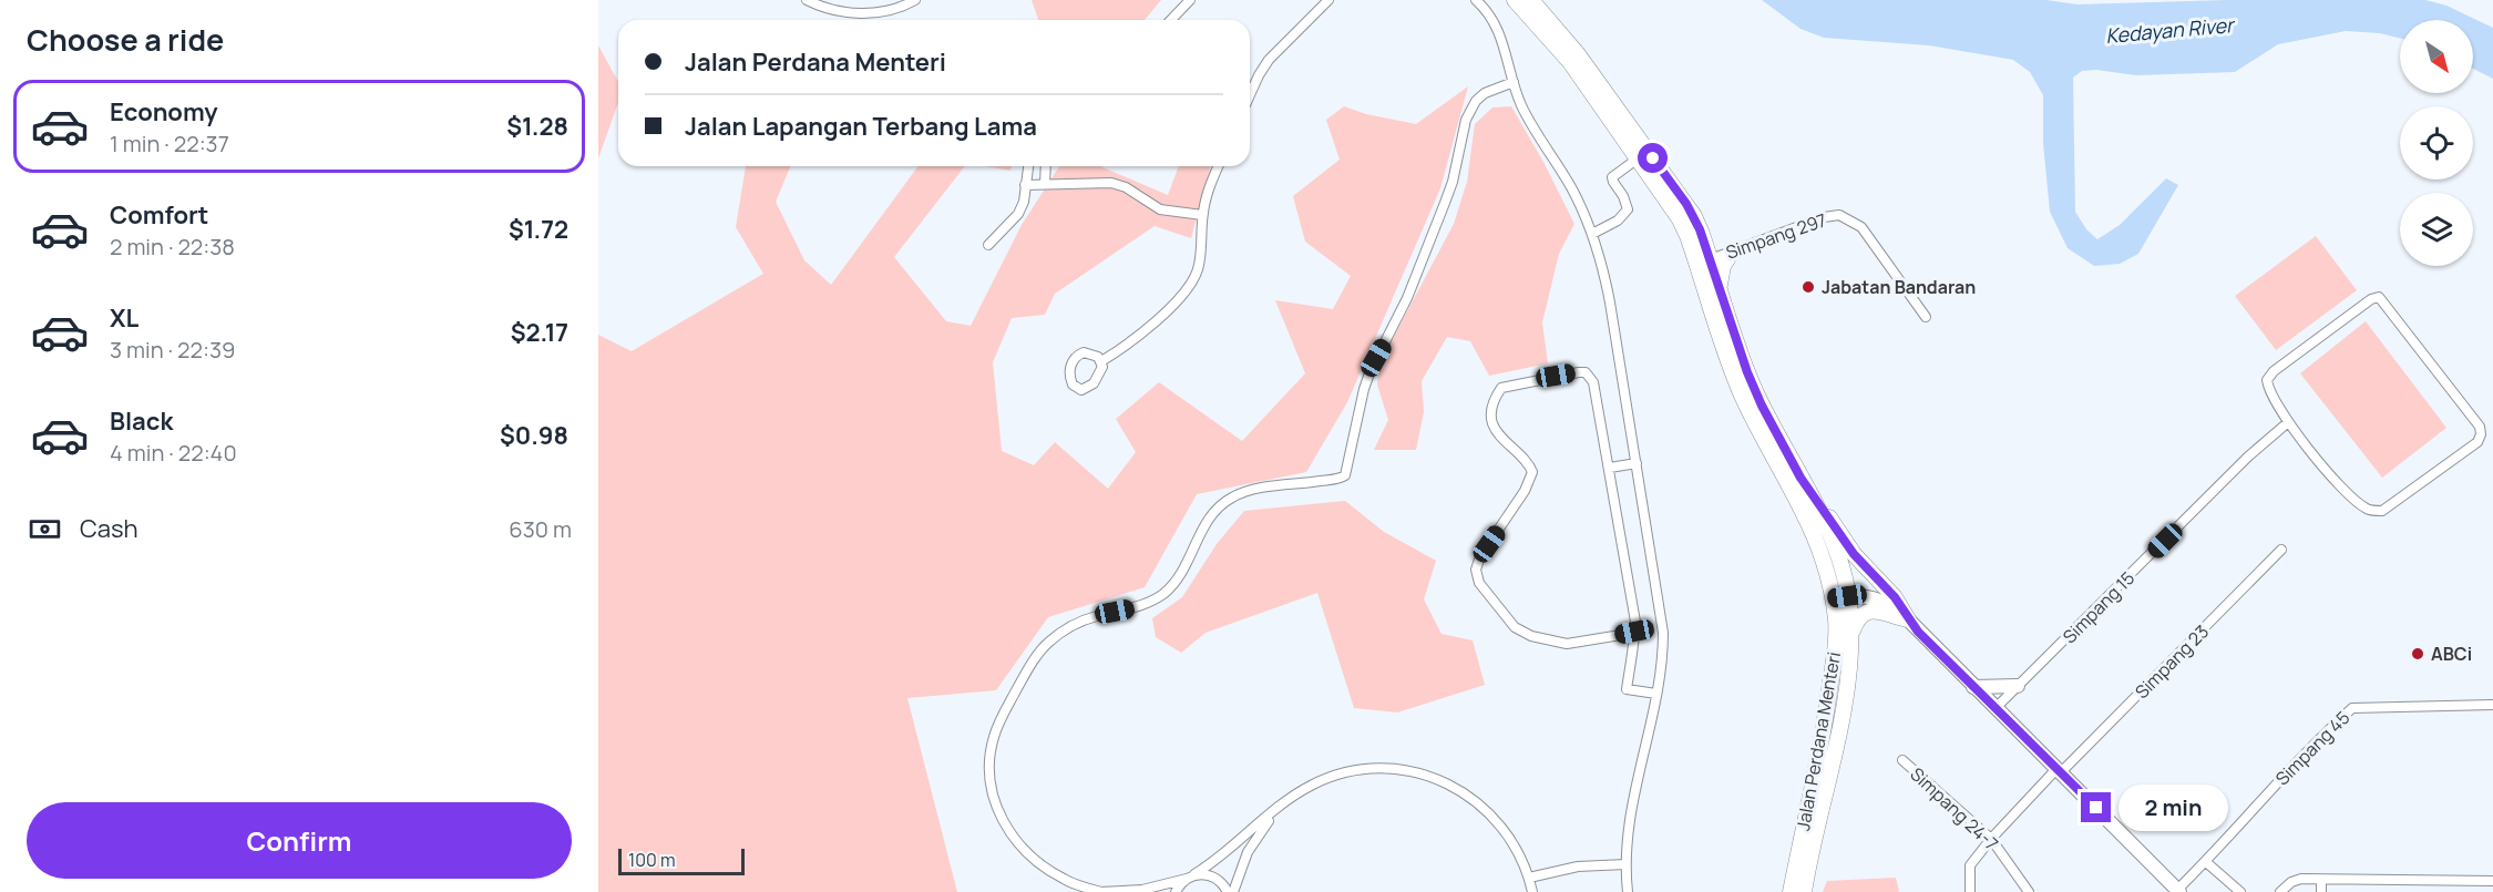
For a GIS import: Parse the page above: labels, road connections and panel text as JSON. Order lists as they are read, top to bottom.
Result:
{
  "streets": {
    "main road": ["Jalan Perdana Menteri"],
    "street": [
      "Simpang 297",
      "Simpang 15",
      "Simpang 23",
      "Simpang 45",
      "Simpang 24-7"
    ]
  },
  "crossings": [
    ["Simpang 297", "Jalan Perdana Menteri"],
    ["Simpang 23", "Simpang 24-7"]
  ],
  "water": ["Kedayan River"],
  "places": ["Jabatan Bandaran", "ABCi"],
  "scale_bar": "100 m",
  "north": "bottom right",
  "page": {
    "heading": "Choose a ride",
    "banner": ["Jalan Perdana Menteri", "Jalan Lapangan Terbang Lama"],
    "list": [
      {
        "name": "Economy",
        "note": "1 min · 22:37",
        "value": "$1.28"
      },
      {
        "name": "Comfort",
        "note": "2 min · 22:38",
        "value": "$1.72"
      },
      {
        "name": "XL",
        "note": "3 min · 22:39",
        "value": "$2.17"
      },
      {
        "name": "Black",
        "note": "4 min · 22:40",
        "value": "$0.98"
      }
    ],
    "pay": ["Cash", "630 m"],
    "bubble": "2 min",
    "buttons": "Confirm",
    "scale": "100 m"
  }
}
